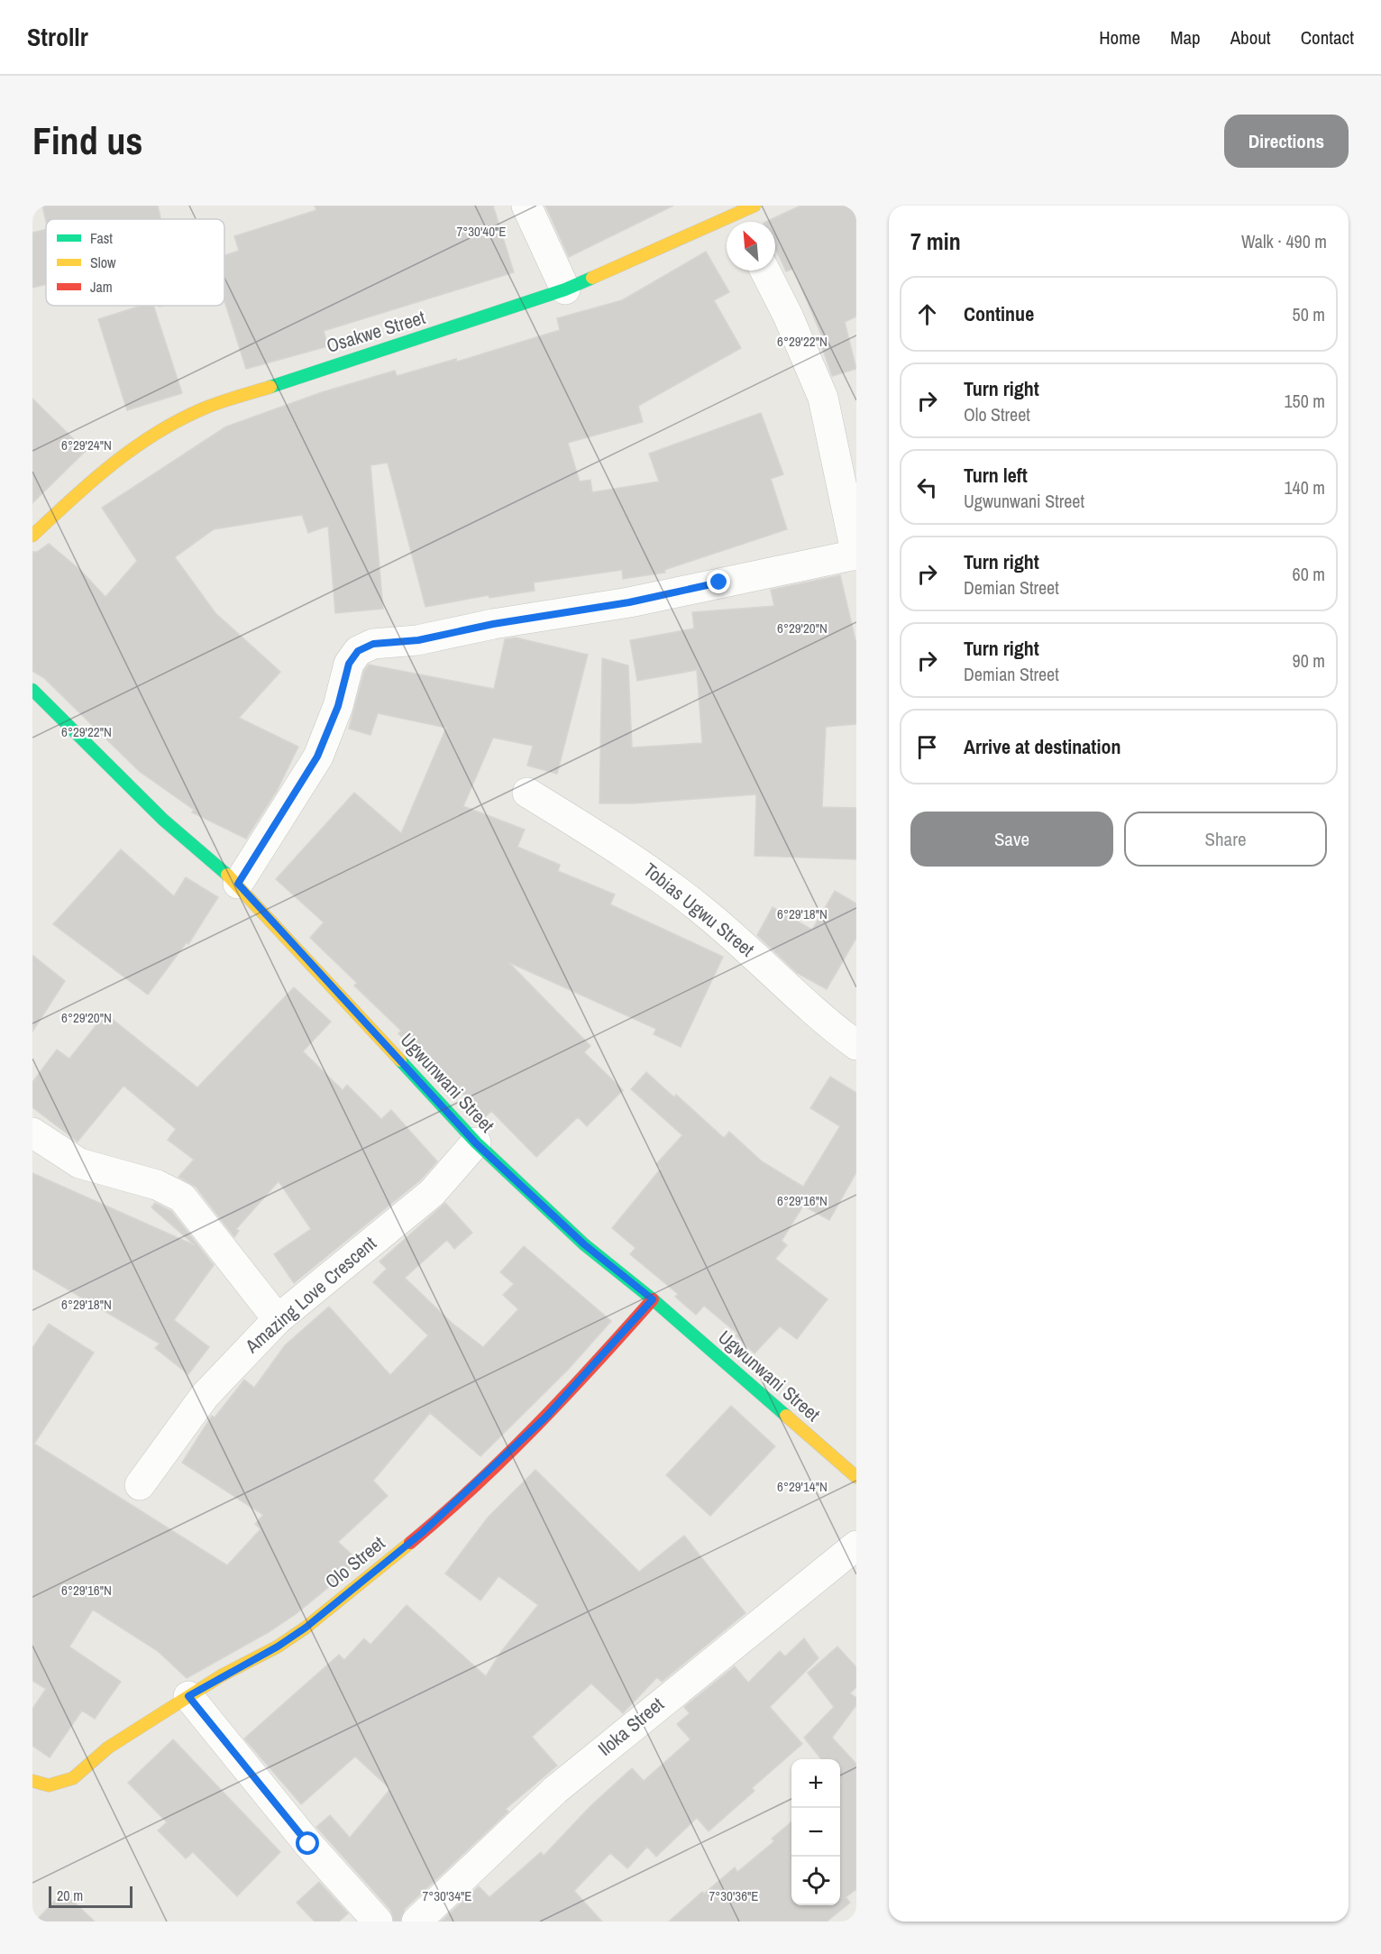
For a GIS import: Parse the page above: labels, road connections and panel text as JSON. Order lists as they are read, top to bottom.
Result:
{
  "streets": {
    "street": [
      "Osakwe Street",
      "Tobias Ugwu Street",
      "Ugwunwani Street",
      "Amazing Love Crescent",
      "Olo Street",
      "Iloka Street"
    ]
  },
  "crossings": [
    ["Ugwunwani Street", "Amazing Love Crescent"],
    ["Ugwunwani Street", "Olo Street"]
  ],
  "legend": ["Fast", "Slow", "Jam"],
  "scale_bar": "20 m",
  "north": "top left",
  "page": {
    "header": "Strollr",
    "nav": [
      "Home",
      "Map",
      "About",
      "Contact"
    ],
    "buttons": [
      "Directions",
      ["Save", "Share"]
    ],
    "title": "Find us",
    "heading": ["7 min", "Walk · 490 m"],
    "list": [
      ["Continue", "50 m"],
      ["Turn right", "Olo Street", "150 m"],
      ["Turn left", "Ugwunwani Street", "140 m"],
      ["Turn right", "Demian Street", "60 m"],
      ["Turn right", "Demian Street", "90 m"],
      "Arrive at destination"
    ],
    "map_buttons": ["+", "−"],
    "scale": "20 m"
  },
  "coordinates": [
    "7°30'40\"E",
    "6°29'22\"N",
    "6°29'24\"N",
    "6°29'20\"N",
    "6°29'18\"N",
    "6°29'16\"N",
    "6°29'14\"N",
    "7°30'34\"E",
    "7°30'36\"E"
  ]
}
